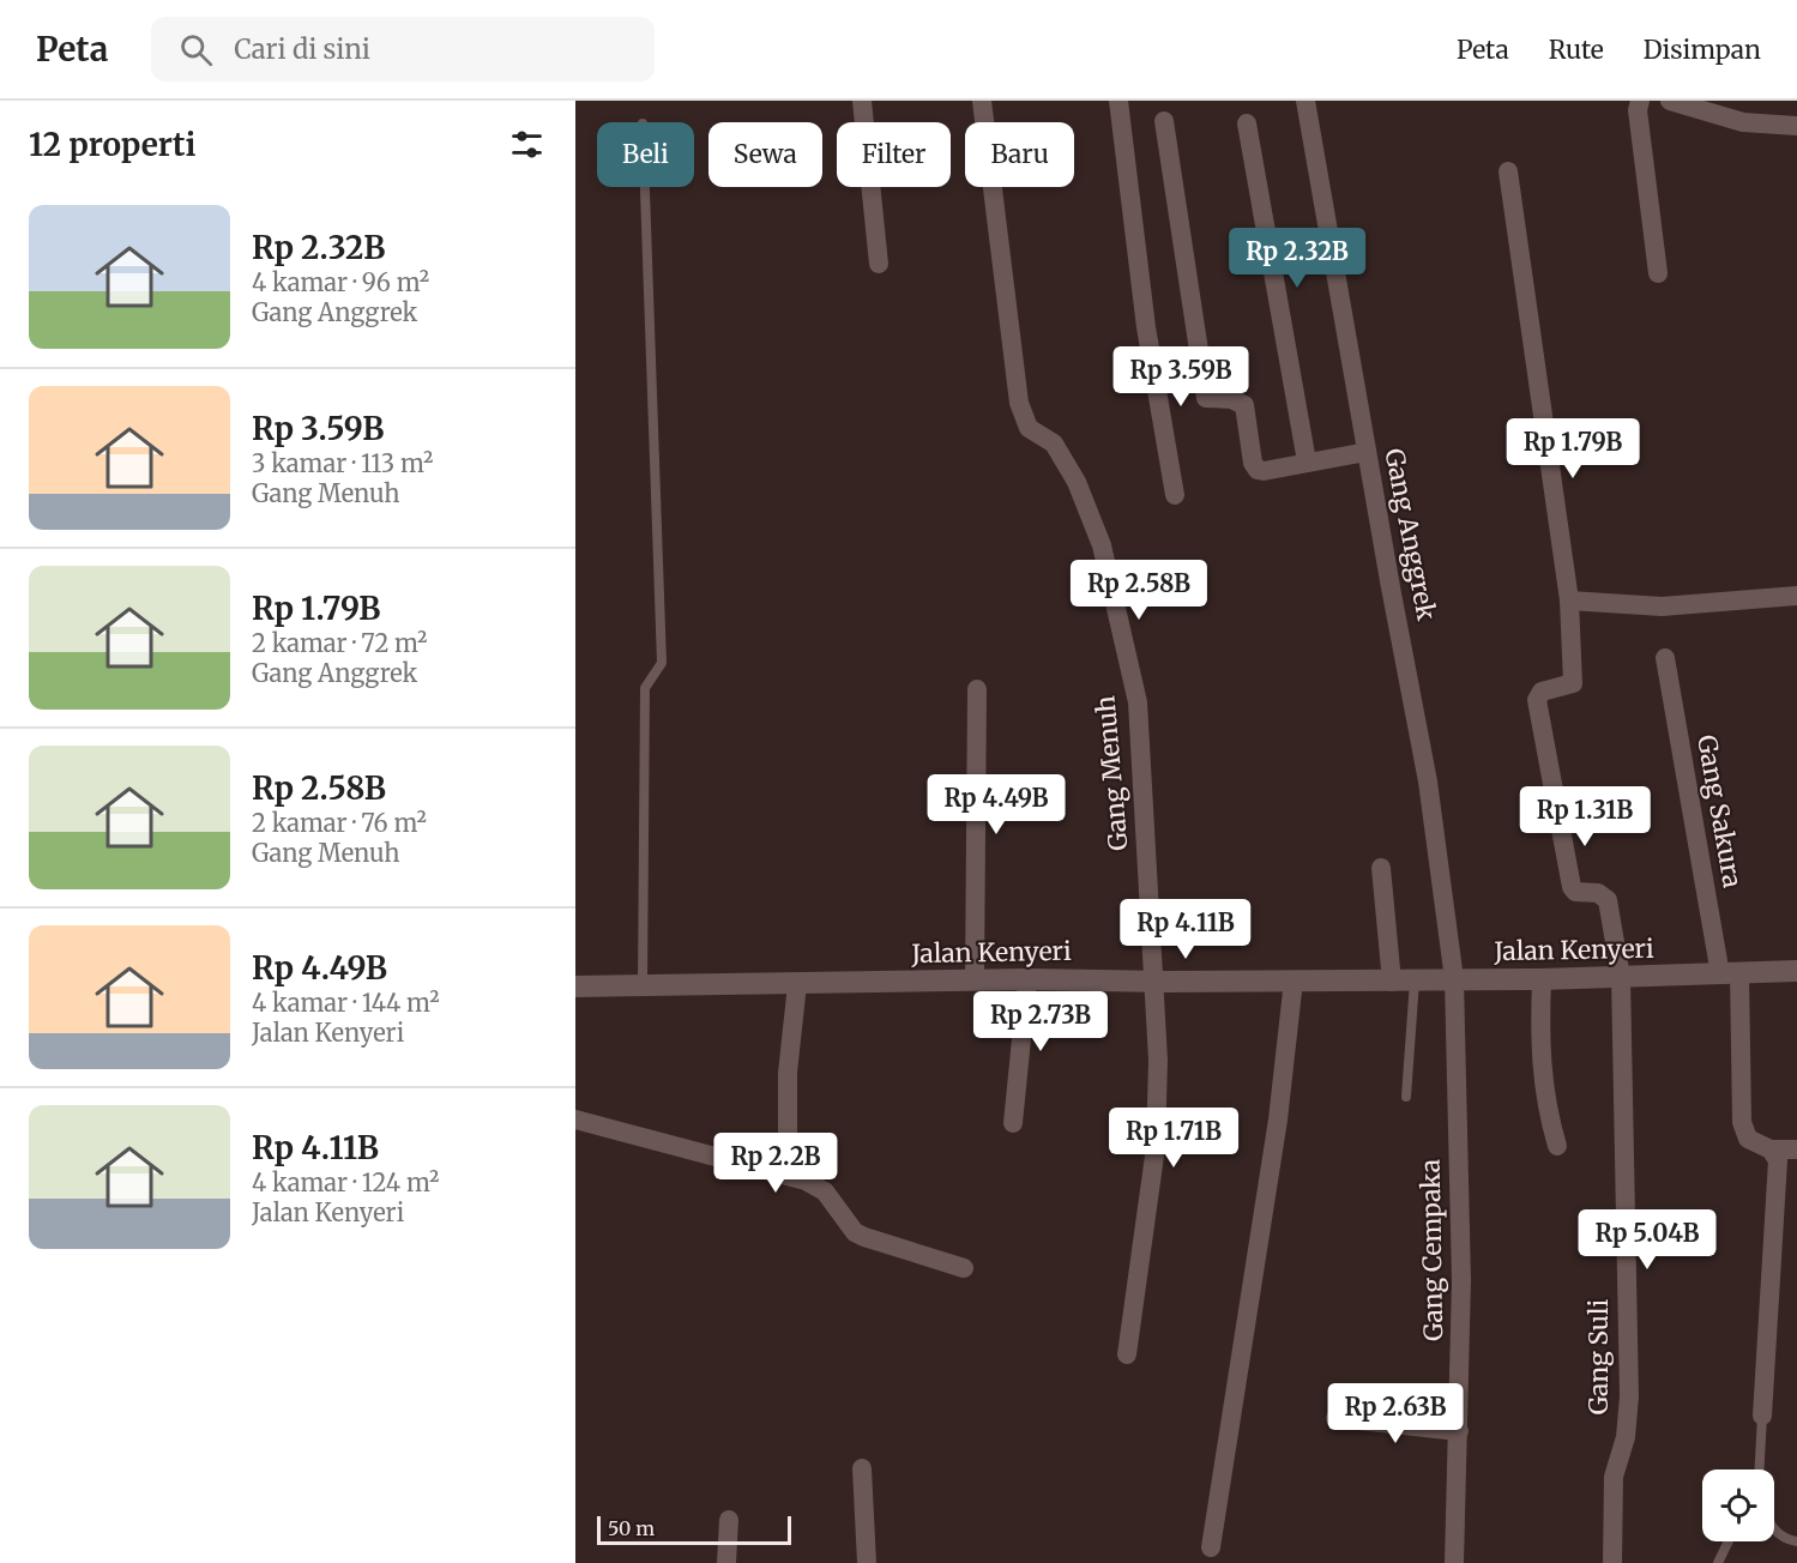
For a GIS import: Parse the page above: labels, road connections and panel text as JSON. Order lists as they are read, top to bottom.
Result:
{
  "streets": {
    "street": [
      "Gang Anggrek",
      "Gang Menuh",
      "Gang Sakura",
      "Jalan Kenyeri",
      "Gang Cempaka",
      "Gang Suli"
    ]
  },
  "crossings": [
    ["Gang Anggrek", "Jalan Kenyeri"],
    ["Gang Anggrek", "Gang Cempaka"],
    ["Gang Menuh", "Jalan Kenyeri"],
    ["Gang Sakura", "Jalan Kenyeri"],
    ["Jalan Kenyeri", "Gang Cempaka"],
    ["Jalan Kenyeri", "Gang Suli"]
  ],
  "scale_bar": "50 m",
  "page": {
    "header": "Peta",
    "search": "Cari di sini",
    "nav": ["Peta", "Rute", "Disimpan"],
    "heading": "12 properti",
    "chip": [
      "Beli",
      "Sewa",
      "Filter",
      "Baru"
    ],
    "list": [
      {
        "name": "Rp 2.32B",
        "note": "4 kamar · 96 m² · Gang Anggrek"
      },
      {
        "name": "Rp 3.59B",
        "note": "3 kamar · 113 m² · Gang Menuh"
      },
      {
        "name": "Rp 1.79B",
        "note": "2 kamar · 72 m² · Gang Anggrek"
      },
      {
        "name": "Rp 2.58B",
        "note": "2 kamar · 76 m² · Gang Menuh"
      },
      {
        "name": "Rp 4.49B",
        "note": "4 kamar · 144 m² · Jalan Kenyeri"
      },
      {
        "name": "Rp 4.11B",
        "note": "4 kamar · 124 m² · Jalan Kenyeri"
      }
    ],
    "price": [
      "Rp 2.32B",
      "Rp 3.59B",
      "Rp 1.79B",
      "Rp 2.58B",
      "Rp 4.49B",
      "Rp 1.31B",
      "Rp 4.11B",
      "Rp 2.73B",
      "Rp 1.71B",
      "Rp 2.2B",
      "Rp 5.04B",
      "Rp 2.63B"
    ],
    "scale": "50 m"
  }
}
